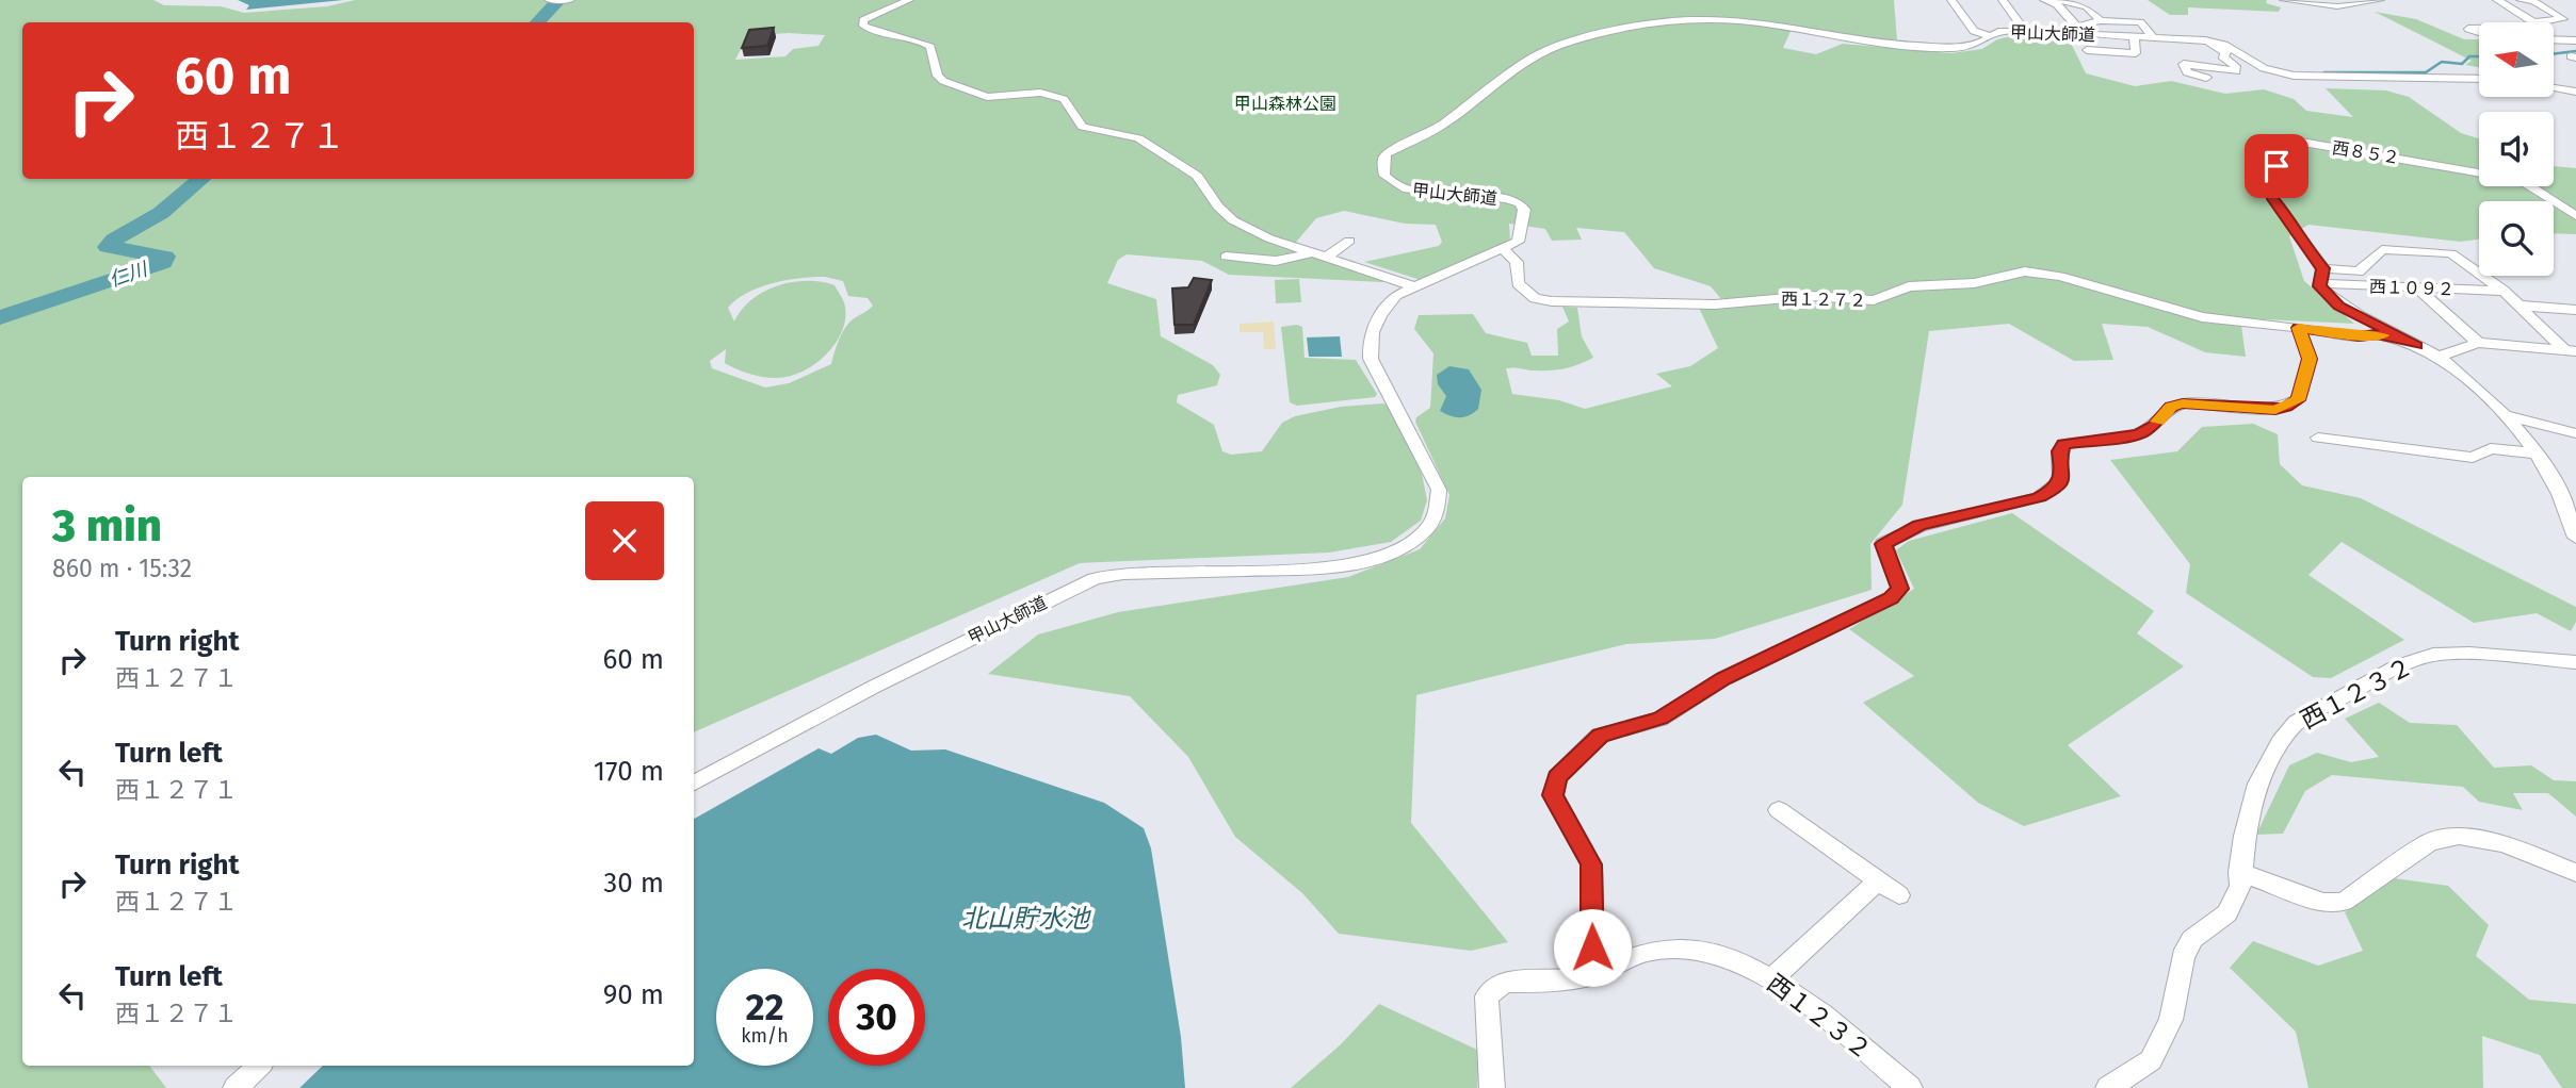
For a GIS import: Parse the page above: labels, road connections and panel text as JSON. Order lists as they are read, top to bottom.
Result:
{
  "streets": {
    "street": [
      "甲山大師道",
      "西８５２",
      "西１０９２",
      "西１２７２",
      "西１２３２"
    ]
  },
  "crossings": [
    ["甲山大師道", "西１２７２"]
  ],
  "water": ["仁川", "北山貯水池"],
  "parks": ["甲山森林公園"],
  "north": "left",
  "page": {
    "turn": ["60 m", "西１２７１"],
    "heading": ["3 min", "860 m · 15:32"],
    "list": [
      {
        "name": "Turn right",
        "note": "西１２７１",
        "value": "60 m"
      },
      {
        "name": "Turn left",
        "note": "西１２７１",
        "value": "170 m"
      },
      {
        "name": "Turn right",
        "note": "西１２７１",
        "value": "30 m"
      },
      {
        "name": "Turn left",
        "note": "西１２７１",
        "value": "90 m"
      }
    ],
    "speed": "22 km/h",
    "limit": "30"
  }
}
